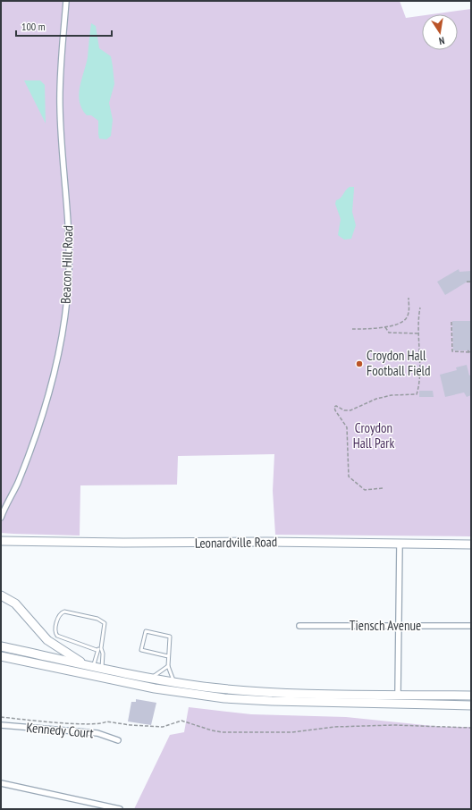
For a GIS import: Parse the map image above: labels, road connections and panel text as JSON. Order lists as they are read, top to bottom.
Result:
{
  "streets": {
    "main road": ["Leonardville Road"],
    "street": ["Beacon Hill Road", "Tiensch Avenue", "Kennedy Court"]
  },
  "parks": ["Croydon Hall Park"],
  "places": ["Croydon Hall Football Field"],
  "scale_bar": "100 m",
  "north": "bottom"
}
